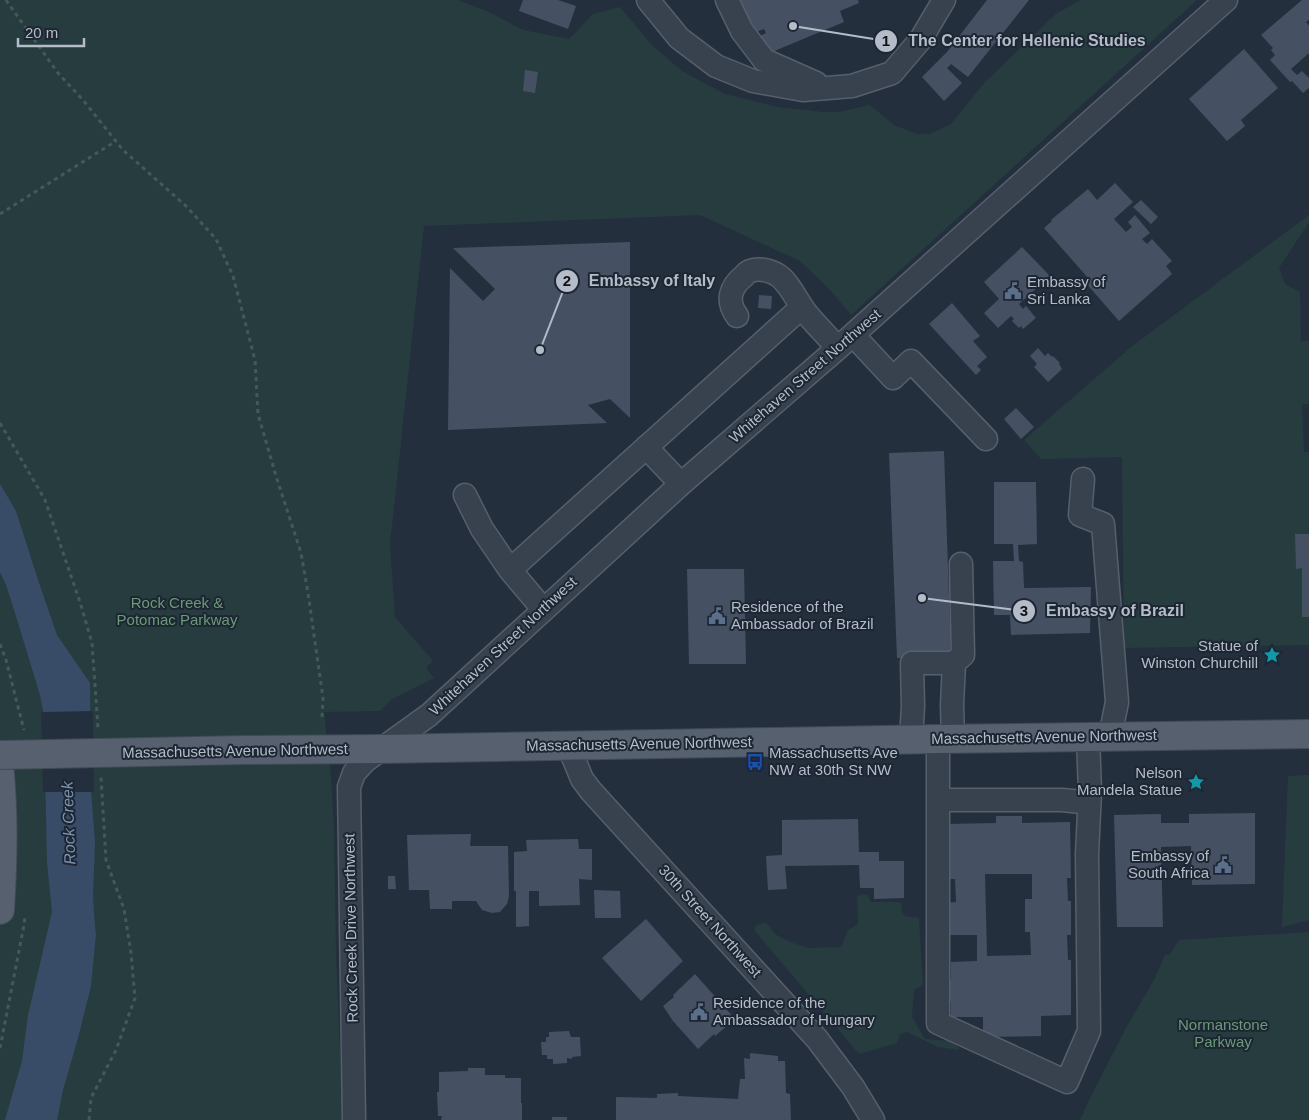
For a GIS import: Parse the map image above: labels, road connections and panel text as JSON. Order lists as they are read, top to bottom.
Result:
{
  "streets": {
    "main road": ["Massachusetts Avenue Northwest"],
    "street": ["Whitehaven Street Northwest", "30th Street Northwest", "Rock Creek Drive Northwest"]
  },
  "crossings": [
    ["Whitehaven Street Northwest", "Massachusetts Avenue Northwest"],
    ["Whitehaven Street Northwest", "Rock Creek Drive Northwest"],
    ["Massachusetts Avenue Northwest", "30th Street Northwest"],
    ["Massachusetts Avenue Northwest", "Rock Creek Drive Northwest"]
  ],
  "water": ["Rock Creek"],
  "parks": ["Rock Creek & Potomac Parkway", "Normanstone Parkway"],
  "places": {
    "other": ["The Center for Hellenic Studies", "Embassy of Italy", "Embassy of Brazil"],
    "public building": [
      "Embassy of Sri Lanka",
      "Residence of the Ambassador of Brazil",
      "Embassy of South Africa",
      "Residence of the Ambassador of Hungary"
    ],
    "place": ["Statue of Winston Churchill", "Nelson Mandela Statue"],
    "bus stop": ["Massachusetts Ave NW at 30th St NW"]
  },
  "scale_bar": "20 m"
}
